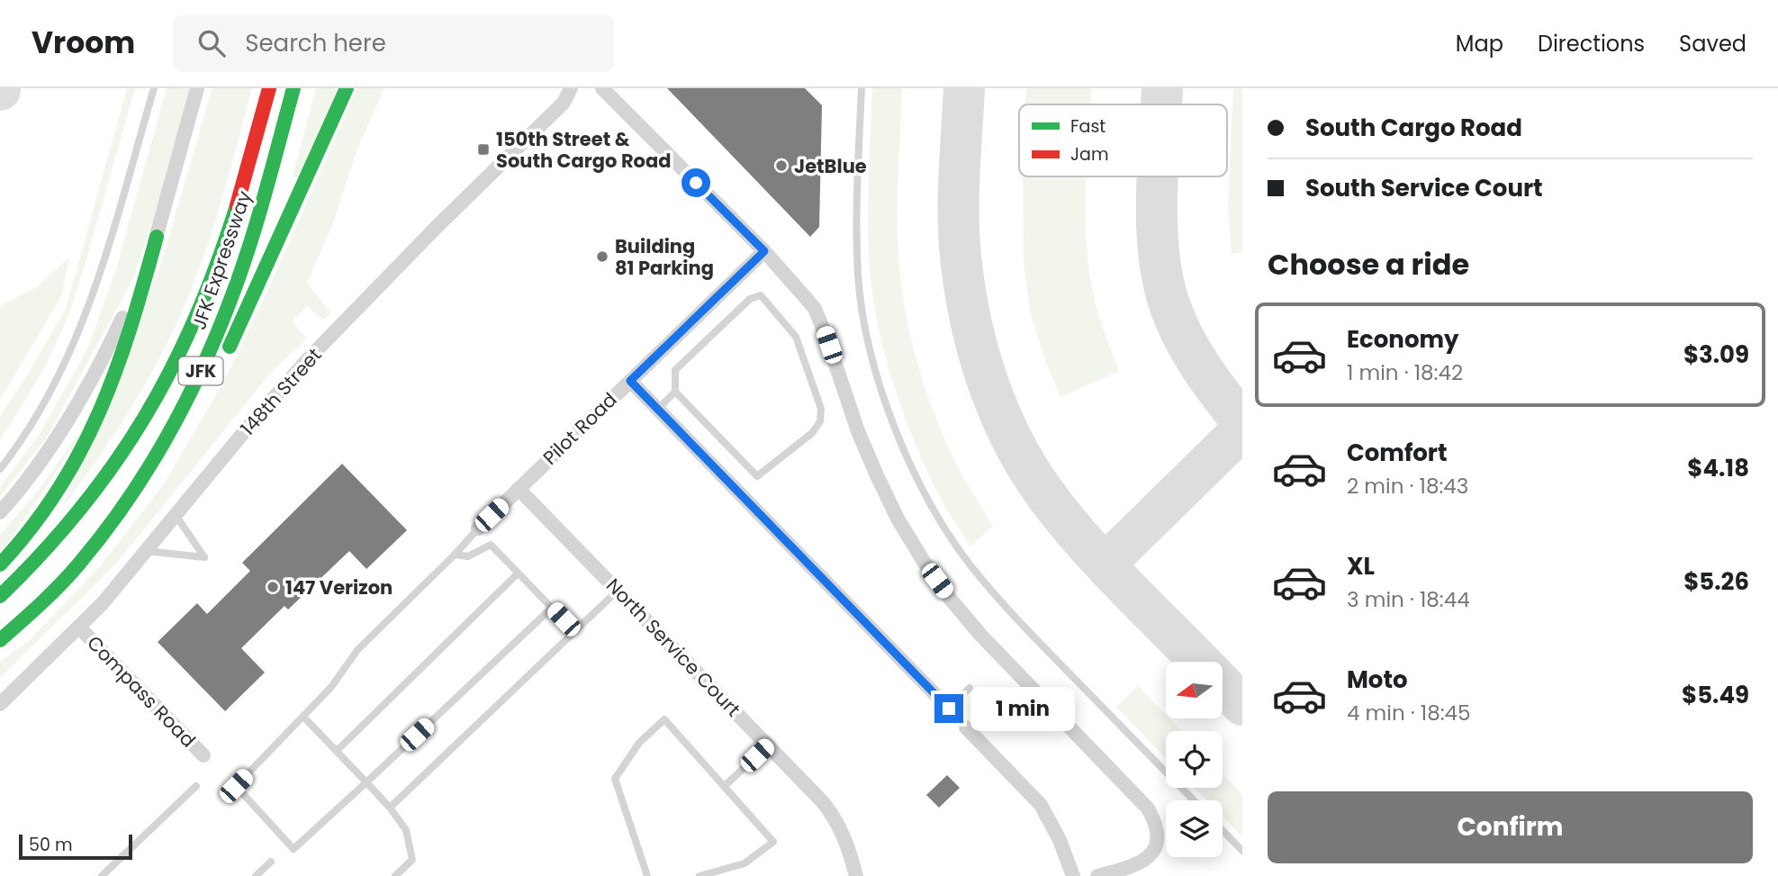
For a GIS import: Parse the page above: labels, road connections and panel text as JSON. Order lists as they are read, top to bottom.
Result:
{
  "streets": {
    "highway": ["JFK Expressway", "JFK"],
    "street": [
      "148th Street",
      "Pilot Road",
      "North Service Court",
      "Compass Road"
    ]
  },
  "crossings": [
    ["148th Street", "Compass Road"],
    ["Pilot Road", "North Service Court"]
  ],
  "places": {
    "transit": ["150th Street & South Cargo Road"],
    "other": ["JetBlue", "Building 81 Parking", "147 Verizon"]
  },
  "legend": ["Fast", "Jam"],
  "scale_bar": "50 m",
  "north": "left",
  "page": {
    "header": "Vroom",
    "search": "Search here",
    "nav": ["Map", "Directions", "Saved"],
    "banner": ["South Cargo Road", "South Service Court"],
    "heading": "Choose a ride",
    "list": [
      {
        "name": "Economy",
        "note": "1 min · 18:42",
        "value": "$3.09"
      },
      {
        "name": "Comfort",
        "note": "2 min · 18:43",
        "value": "$4.18"
      },
      {
        "name": "XL",
        "note": "3 min · 18:44",
        "value": "$5.26"
      },
      {
        "name": "Moto",
        "note": "4 min · 18:45",
        "value": "$5.49"
      }
    ],
    "bubble": "1 min",
    "buttons": "Confirm",
    "scale": "50 m"
  }
}
